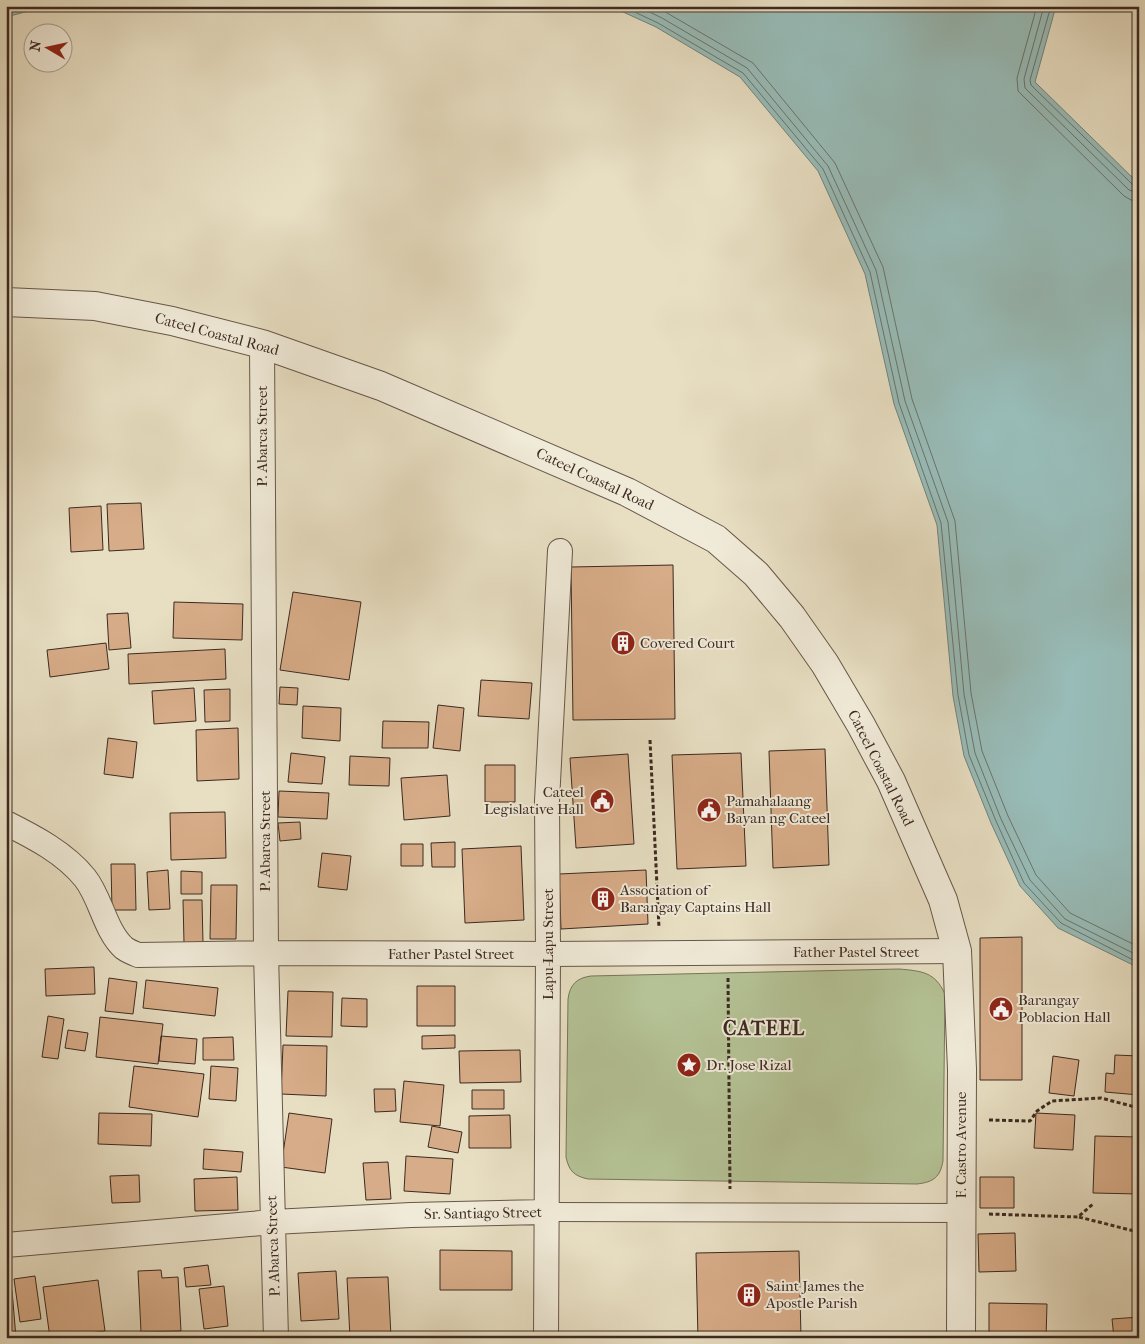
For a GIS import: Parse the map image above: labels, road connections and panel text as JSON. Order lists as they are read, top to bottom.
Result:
{
  "streets": {
    "street": [
      "Cateel Coastal Road",
      "P. Abarca Street",
      "Lapu-Lapu Street",
      "Father Pastel Street",
      "F. Castro Avenue",
      "Sr. Santiago Street"
    ]
  },
  "crossings": [
    ["Cateel Coastal Road", "P. Abarca Street"],
    ["Cateel Coastal Road", "Father Pastel Street"],
    ["Cateel Coastal Road", "F. Castro Avenue"],
    ["P. Abarca Street", "Father Pastel Street"],
    ["P. Abarca Street", "Sr. Santiago Street"],
    ["Lapu-Lapu Street", "Father Pastel Street"],
    ["Lapu-Lapu Street", "Sr. Santiago Street"],
    ["Father Pastel Street", "F. Castro Avenue"],
    ["F. Castro Avenue", "Sr. Santiago Street"]
  ],
  "districts": ["CATEEL"],
  "places": {
    "building": ["Covered Court", "Association of Barangay Captains Hall", "Saint James the Apostle Parish"],
    "public building": ["Cateel Legislative Hall", "Pamahalaang Bayan ng Cateel", "Barangay Poblacion Hall"],
    "place": ["Dr. Jose Rizal"]
  },
  "north": "left"
}
